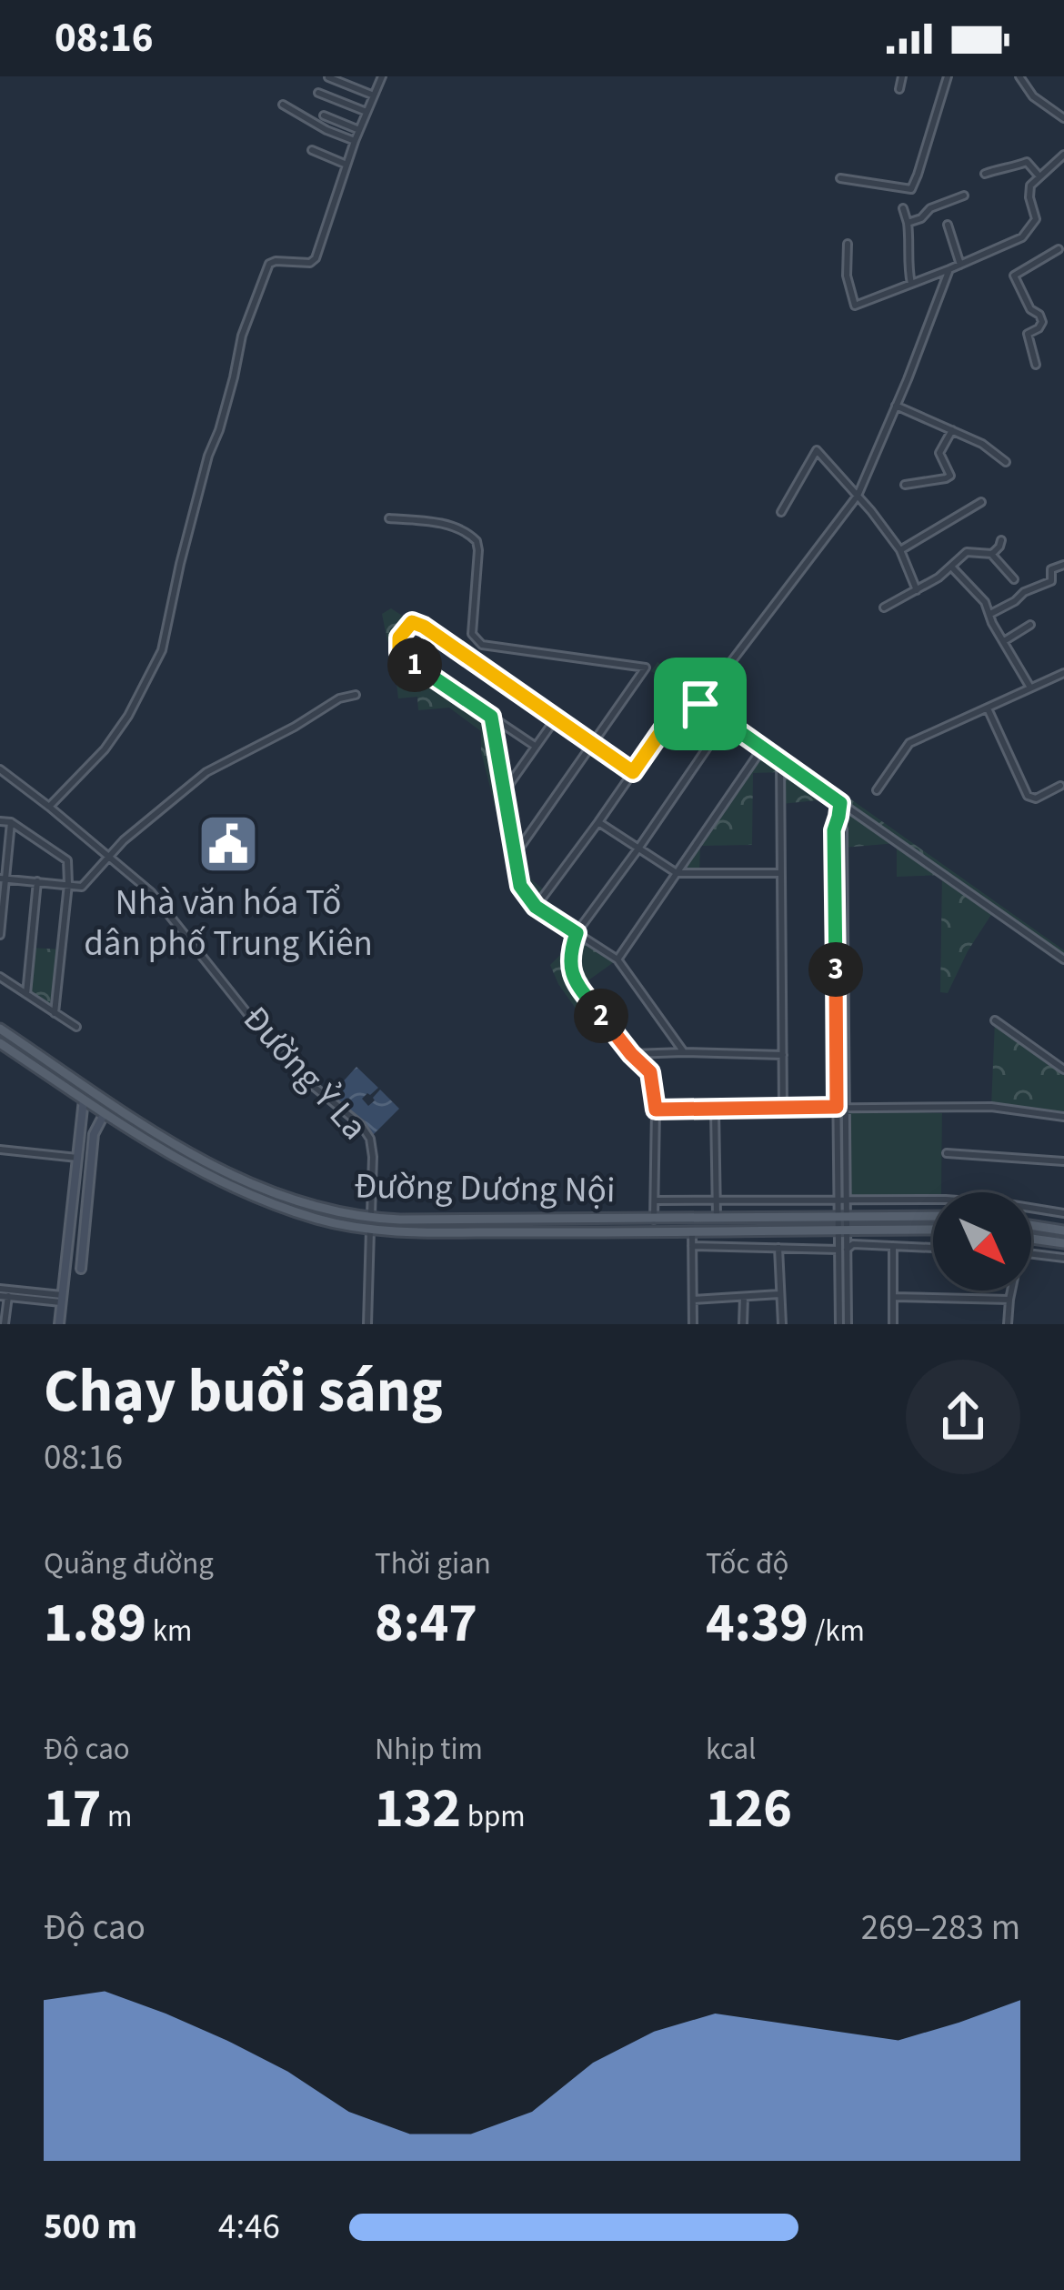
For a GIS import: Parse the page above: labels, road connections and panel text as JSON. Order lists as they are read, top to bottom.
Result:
{
  "streets": {
    "main road": ["Đường Dương Nội"],
    "street": ["Đường Ỷ La"]
  },
  "crossings": [
    ["Đường Ỷ La", "Đường Dương Nội"]
  ],
  "places": {
    "public building": ["Nhà văn hóa Tổ dân phố Trung Kiên"]
  },
  "north": "bottom right",
  "page": {
    "status": "08:16",
    "pins": ["1", "3", "2"],
    "heading": ["Chạy buổi sáng", "08:16"],
    "stats": [
      ["Quãng đường", "1.89 km"],
      ["Thời gian", "8:47"],
      ["Tốc độ", "4:39 /km"],
      ["Độ cao", "17 m"],
      ["Nhịp tim", "132 bpm"],
      ["kcal", "126"]
    ],
    "chart": ["Độ cao", "269–283 m"],
    "list": [
      {
        "name": "500 m",
        "note": "4:46"
      }
    ]
  }
}
